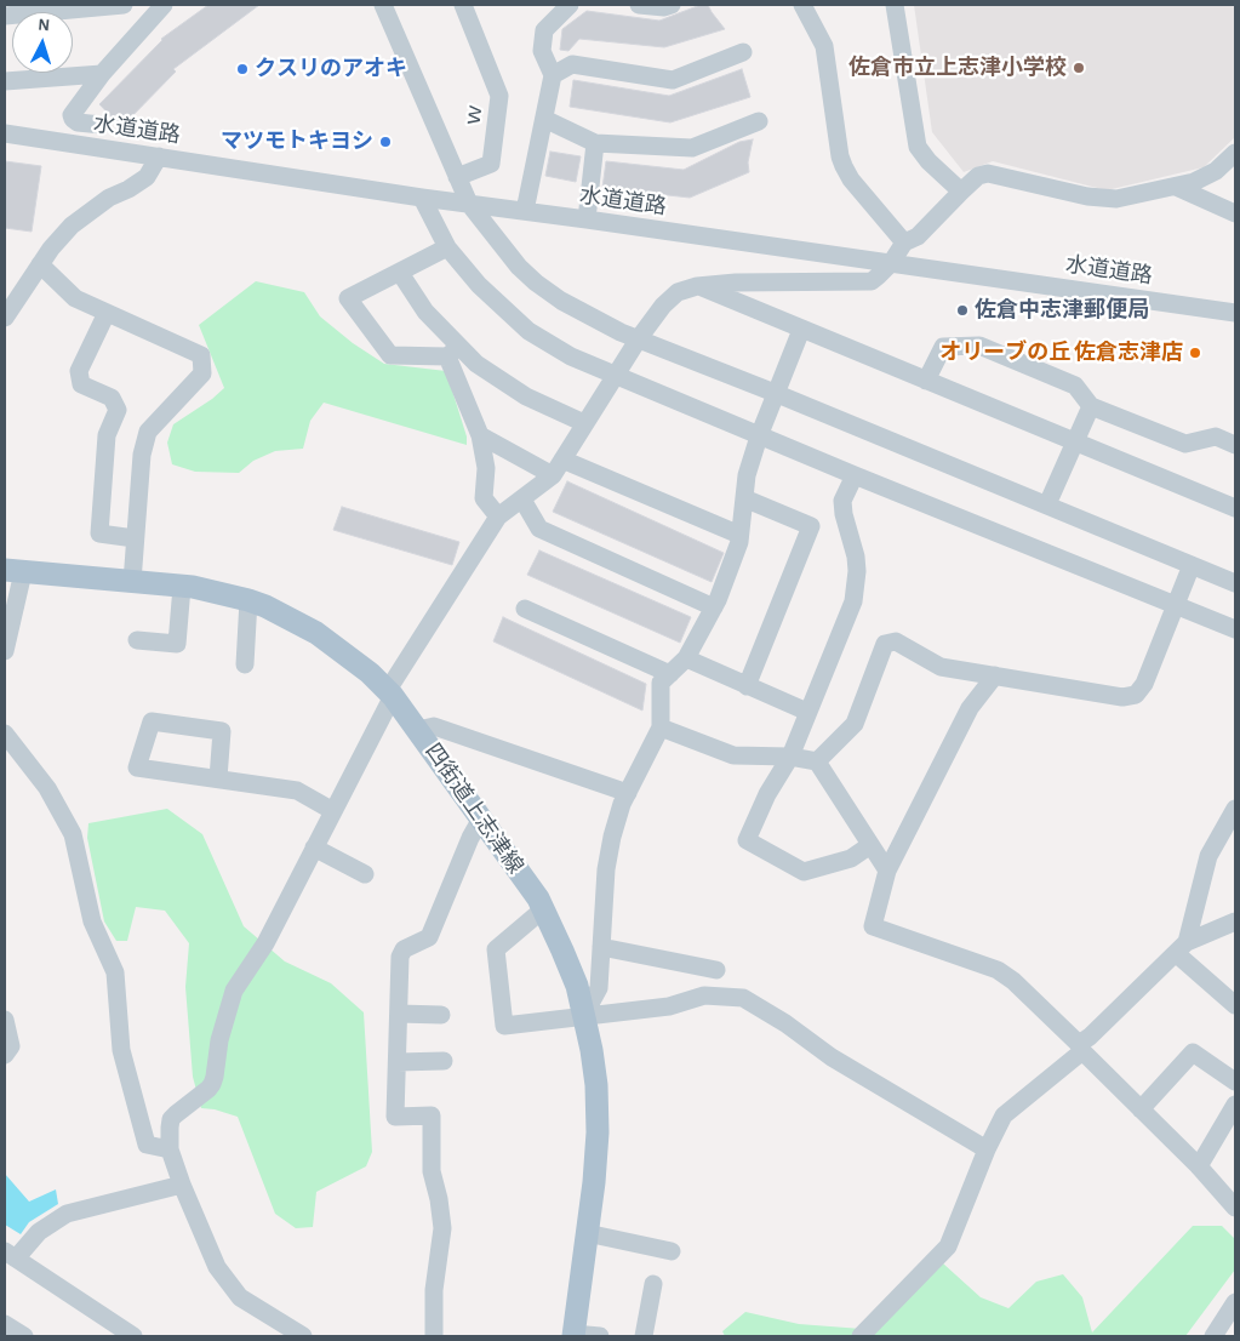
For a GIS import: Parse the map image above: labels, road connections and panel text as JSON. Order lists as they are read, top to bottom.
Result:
{
  "streets": {
    "main road": ["四街道上志津線"],
    "street": ["ｗ", "水道道路"]
  },
  "places": [
    "佐倉市立上志津小学校",
    "クスリのアオキ",
    "マツモトキヨシ",
    "佐倉中志津郵便局",
    "オリーブの丘 佐倉志津店"
  ],
  "north": "top"
}
